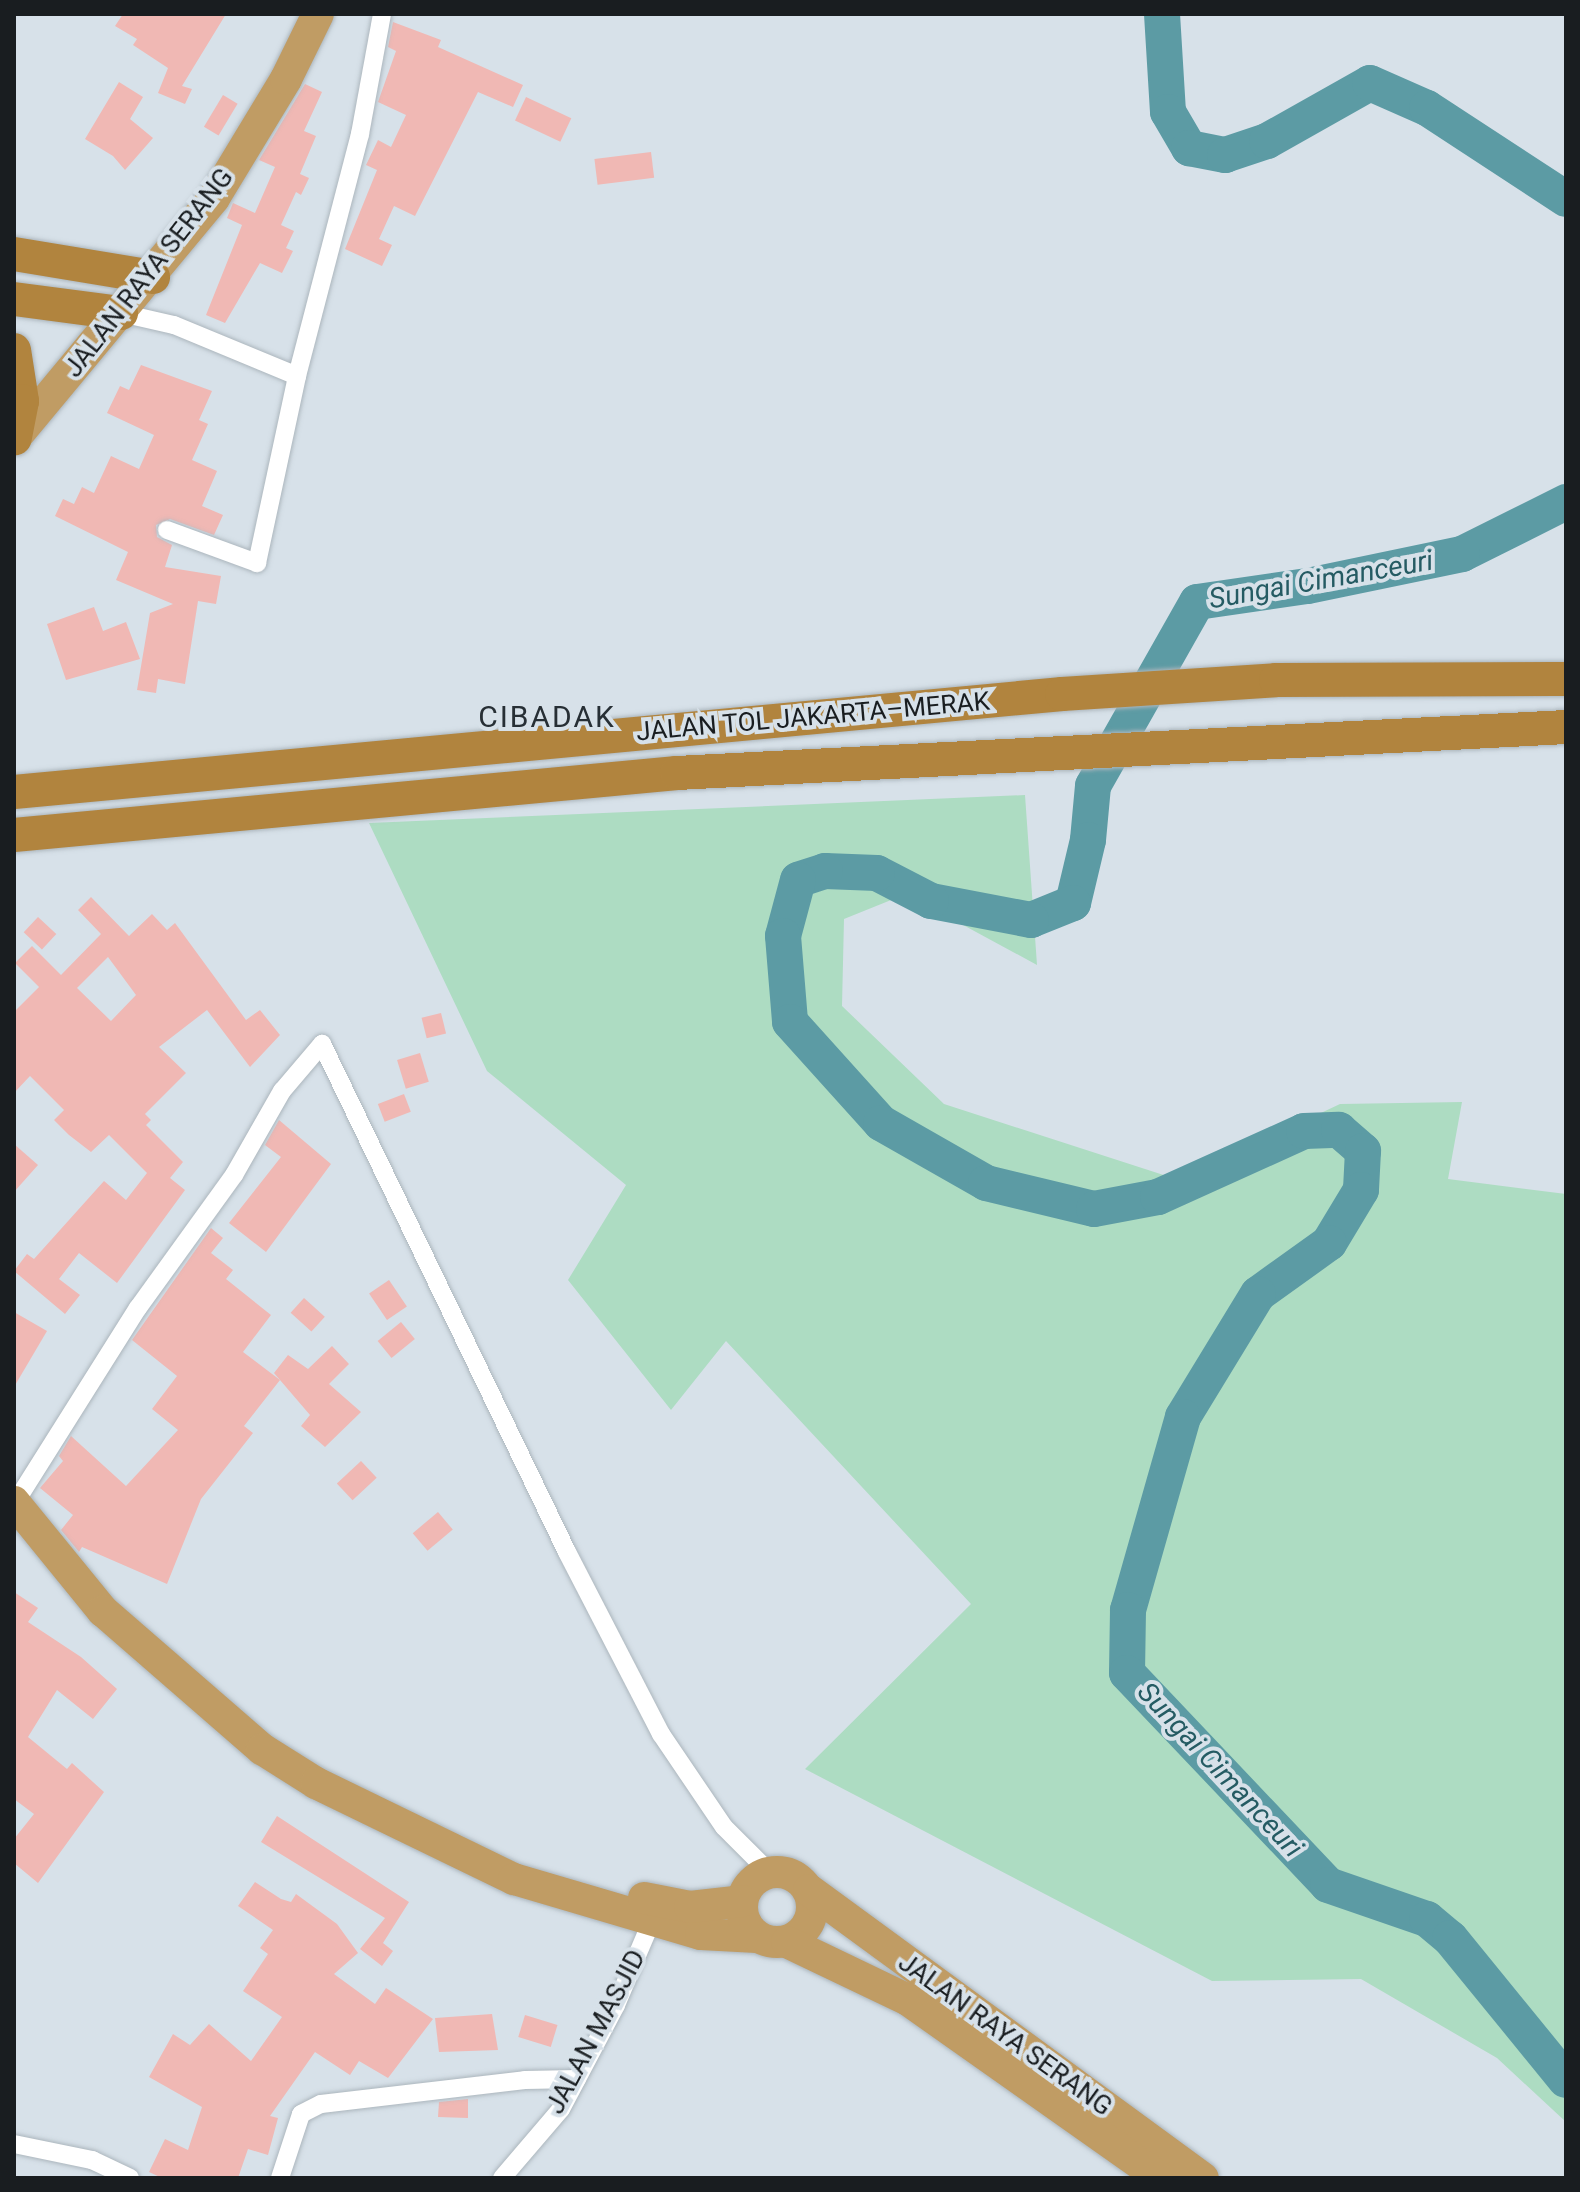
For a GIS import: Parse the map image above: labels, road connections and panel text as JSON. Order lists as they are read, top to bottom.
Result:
{
  "streets": {
    "highway": ["JALAN RAYA SERANG", "JALAN TOL JAKARTA–MERAK"],
    "street": ["JALAN MASJID"]
  },
  "crossings": [
    ["JALAN RAYA SERANG", "JALAN MASJID"]
  ],
  "districts": ["CIBADAK"],
  "water": ["Sungai Cimanceuri"]
}
